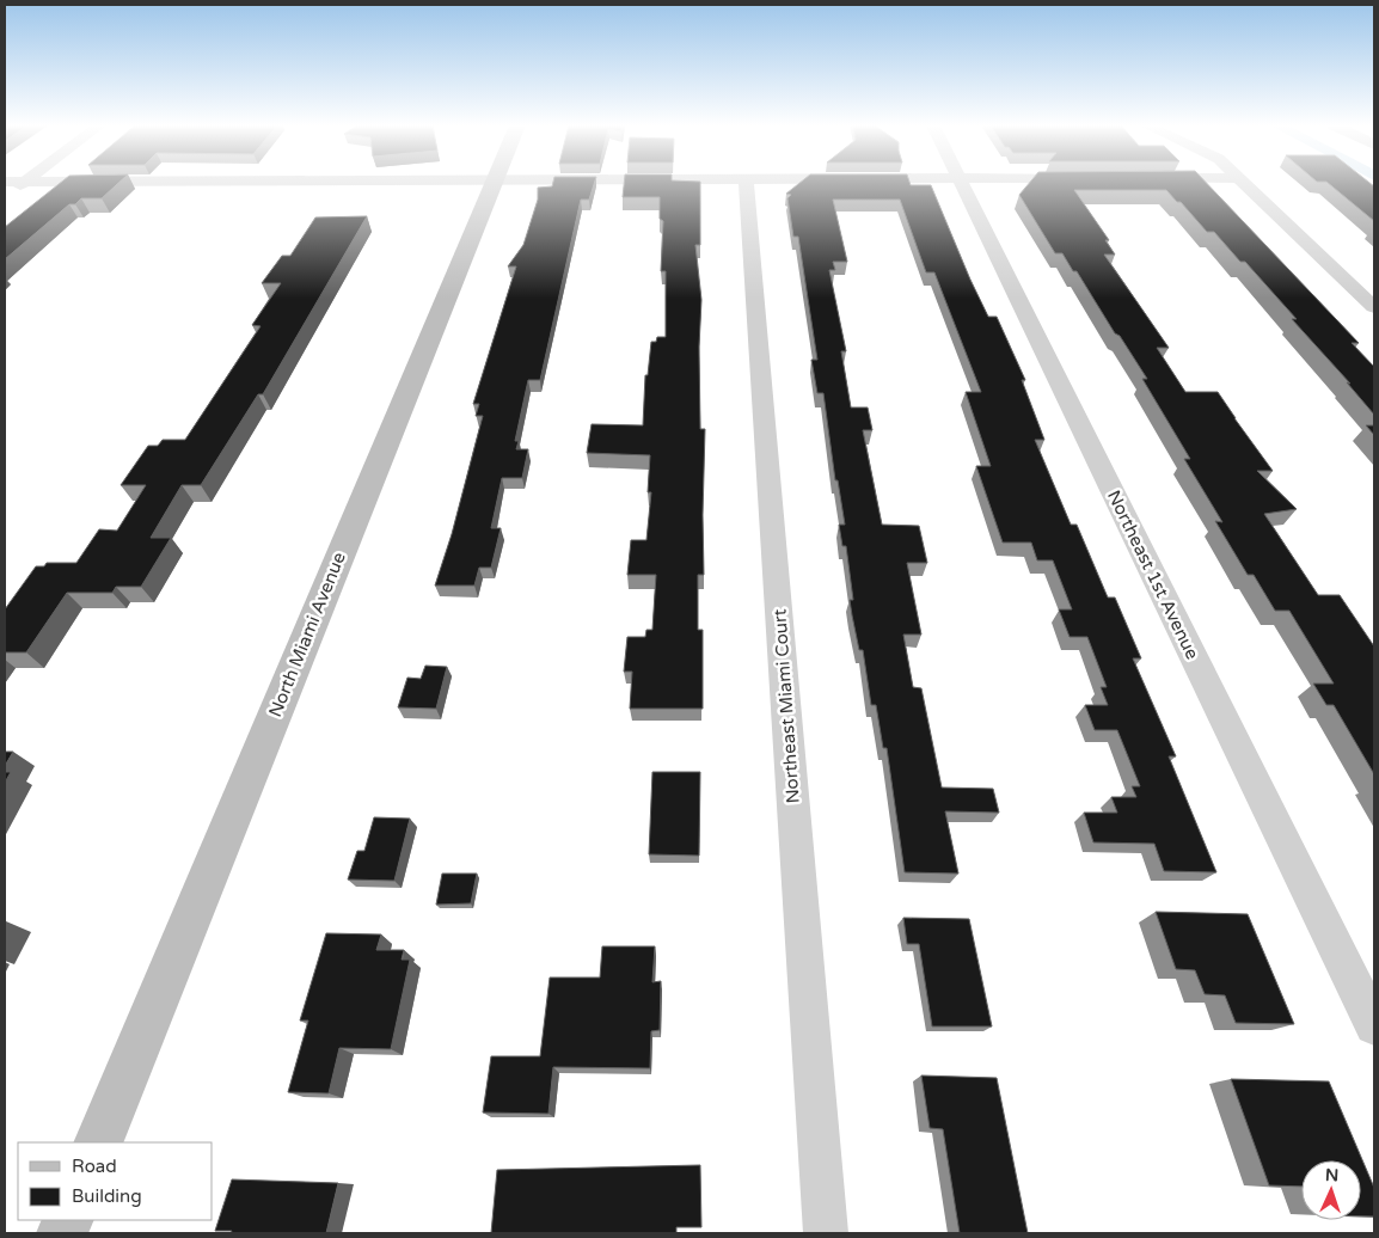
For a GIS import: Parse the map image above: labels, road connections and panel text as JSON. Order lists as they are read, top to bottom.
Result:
{
  "streets": {
    "street": ["Northeast 1st Avenue", "North Miami Avenue", "Northeast Miami Court"]
  },
  "legend": ["Road", "Building"],
  "north": "top"
}
